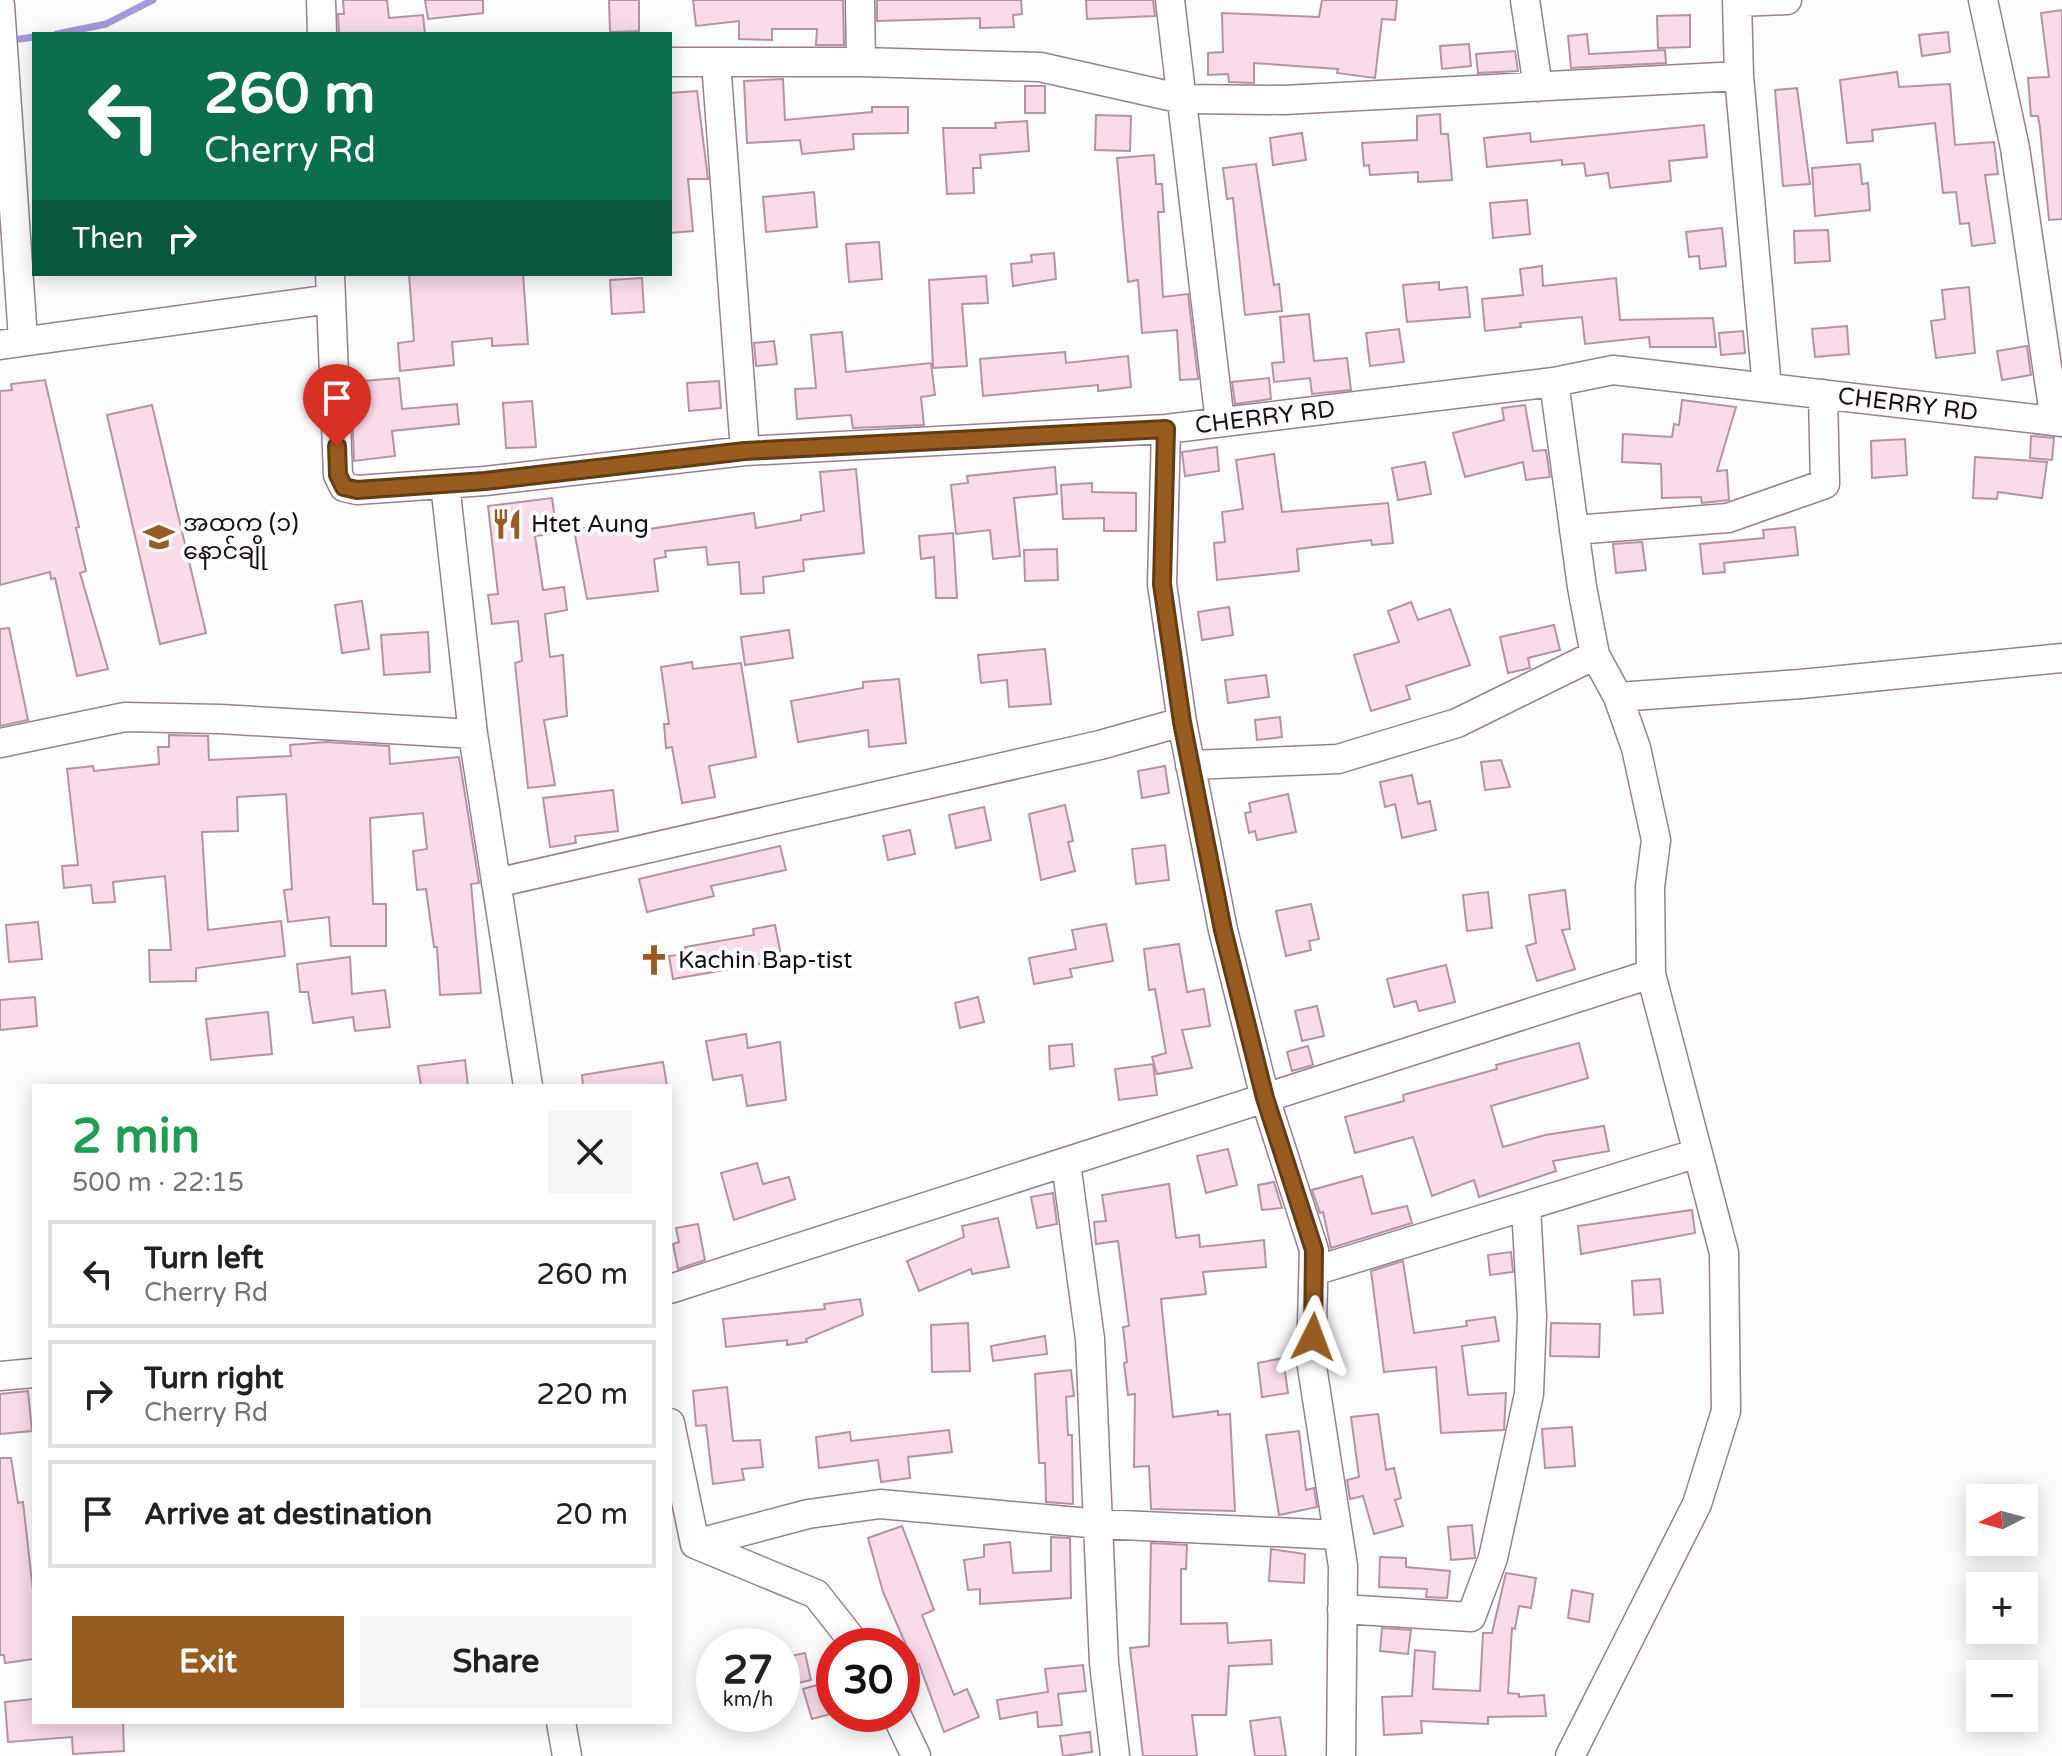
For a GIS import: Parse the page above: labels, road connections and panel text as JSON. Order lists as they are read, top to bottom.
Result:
{
  "streets": {
    "street": ["CHERRY RD"]
  },
  "places": {
    "restaurant": ["Htet Aung"],
    "school or university": ["အထက (၁) နောင်ချို"],
    "church": ["Kachin Bap-tist"]
  },
  "north": "left",
  "page": {
    "turn": ["260 m", "Cherry Rd"],
    "then": "Then",
    "heading": ["2 min", "500 m · 22:15"],
    "list": [
      {
        "name": "Turn left",
        "note": "Cherry Rd",
        "value": "260 m"
      },
      {
        "name": "Turn right",
        "note": "Cherry Rd",
        "value": "220 m"
      },
      {
        "name": "Arrive at destination",
        "value": "20 m"
      }
    ],
    "map_buttons": ["+", "−"],
    "buttons": ["Exit", "Share"],
    "speed": "27 km/h",
    "limit": "30"
  }
}
